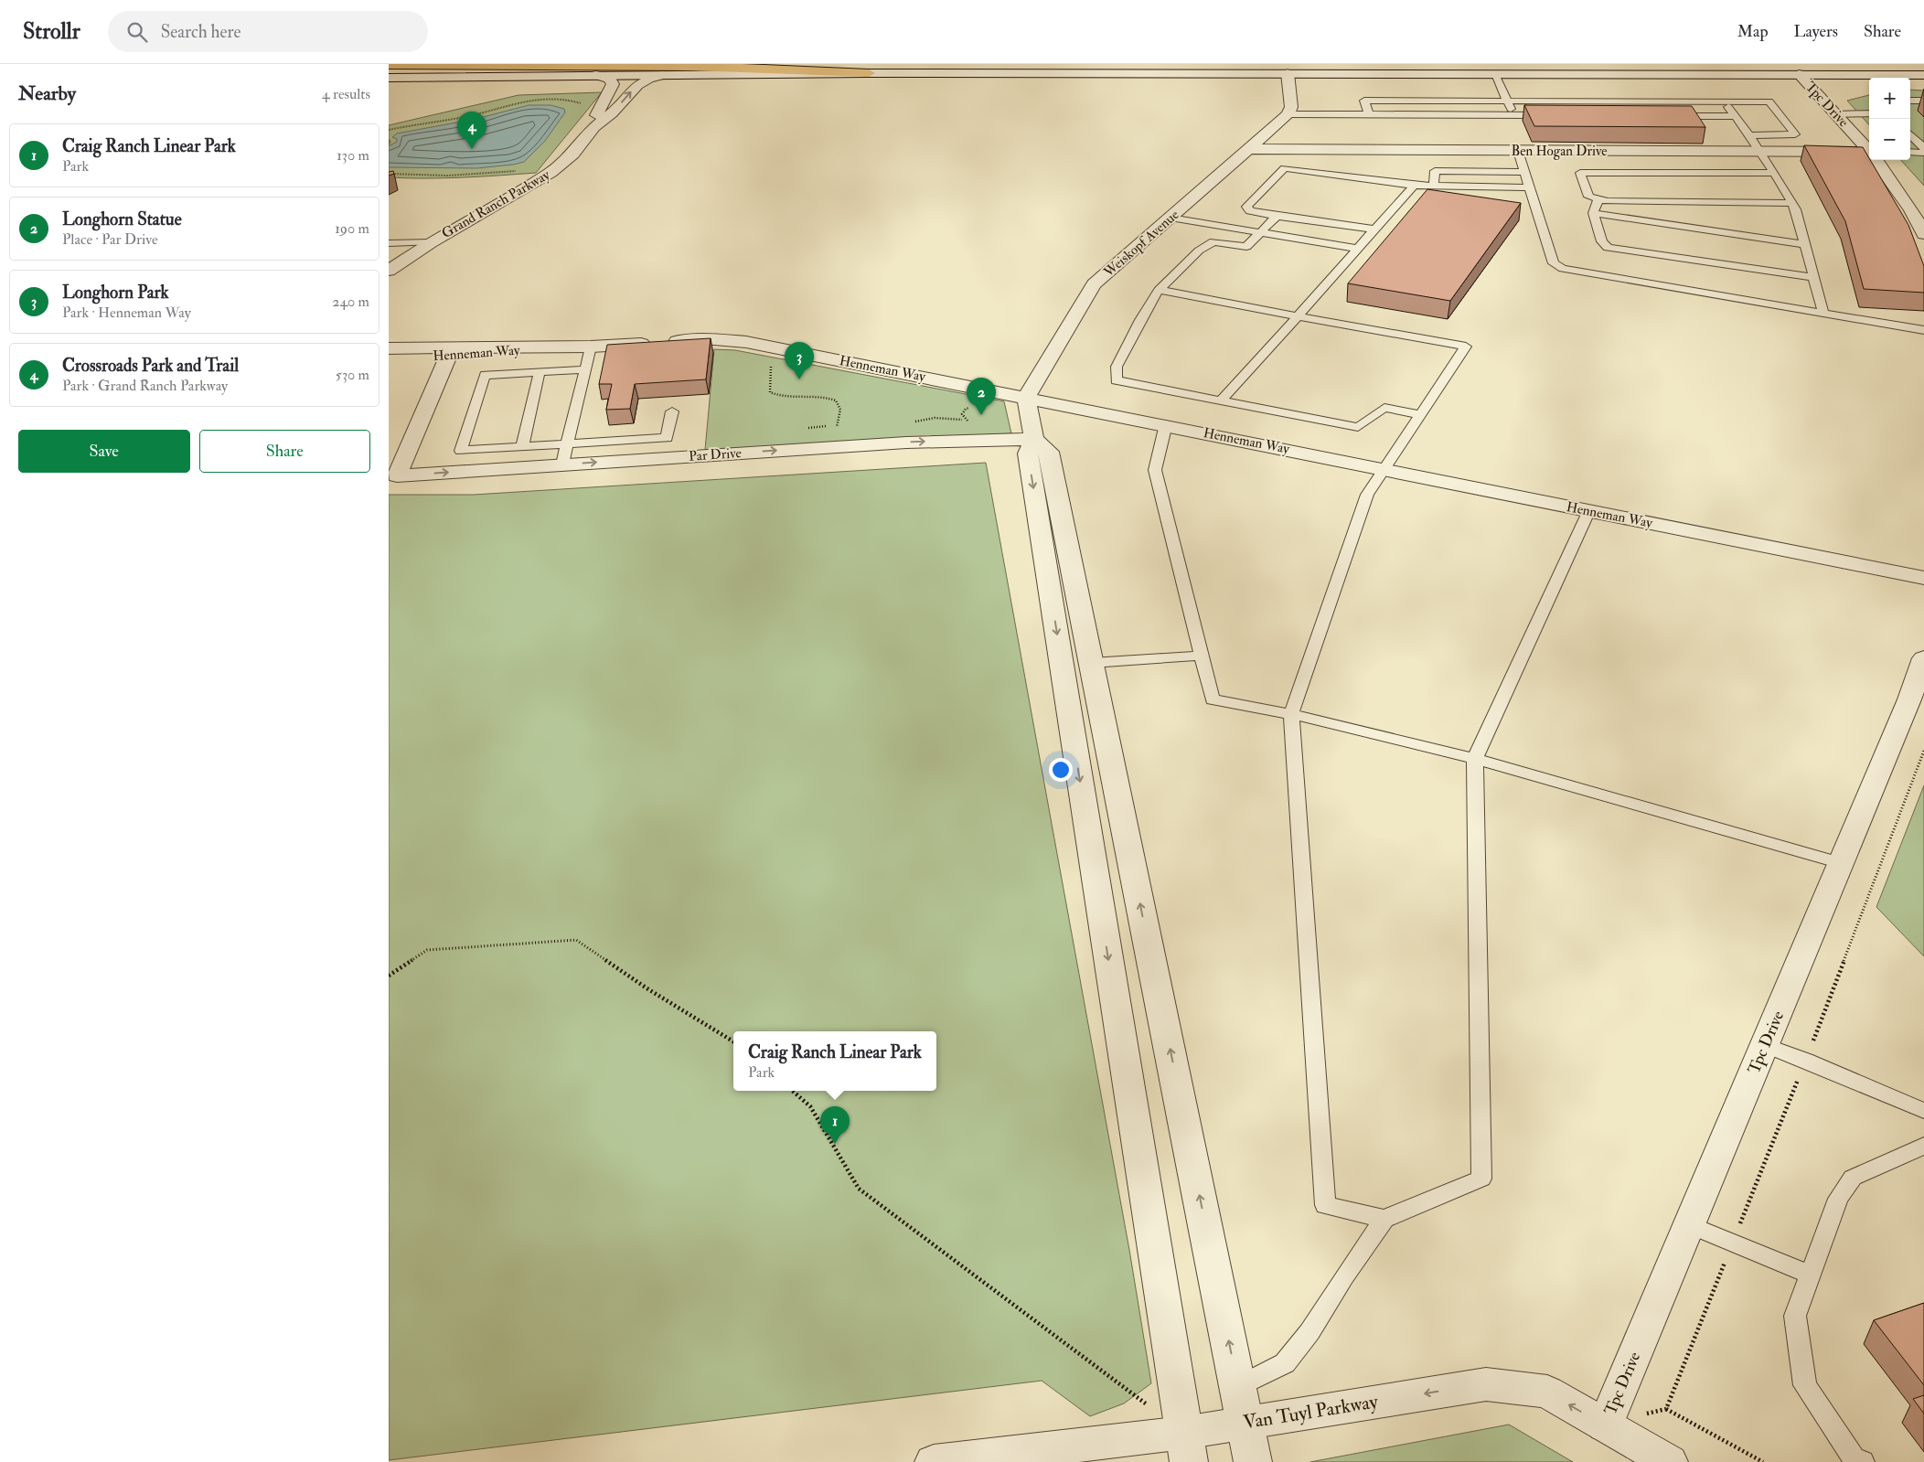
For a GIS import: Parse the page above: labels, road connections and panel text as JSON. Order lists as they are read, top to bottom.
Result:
{
  "streets": {
    "street": [
      "Tpc Drive",
      "Ben Hogan Drive",
      "Grand Ranch Parkway",
      "Weiskopf Avenue",
      "Henneman Way",
      "Par Drive",
      "Van Tuyl Parkway"
    ]
  },
  "crossings": [
    ["Tpc Drive", "Van Tuyl Parkway"],
    ["Ben Hogan Drive", "Weiskopf Avenue"],
    ["Weiskopf Avenue", "Henneman Way"],
    ["Henneman Way", "Par Drive"]
  ],
  "one_way": ["Van Tuyl Parkway"],
  "page": {
    "header": "Strollr",
    "search": "Search here",
    "nav": ["Map", "Layers", "Share"],
    "heading": ["Nearby", "4 results"],
    "map_buttons": ["+", "−"],
    "pins": [
      "4",
      "3",
      "2",
      "1"
    ],
    "list": [
      {
        "mark": "1",
        "name": "Craig Ranch Linear Park",
        "note": "Park",
        "value": "130 m"
      },
      {
        "mark": "2",
        "name": "Longhorn Statue",
        "note": "Place · Par Drive",
        "value": "190 m"
      },
      {
        "mark": "3",
        "name": "Longhorn Park",
        "note": "Park · Henneman Way",
        "value": "240 m"
      },
      {
        "mark": "4",
        "name": "Crossroads Park and Trail",
        "note": "Park · Grand Ranch Parkway",
        "value": "530 m"
      }
    ],
    "buttons": ["Save", "Share"],
    "popup": ["Craig Ranch Linear Park", "Park"]
  }
}
